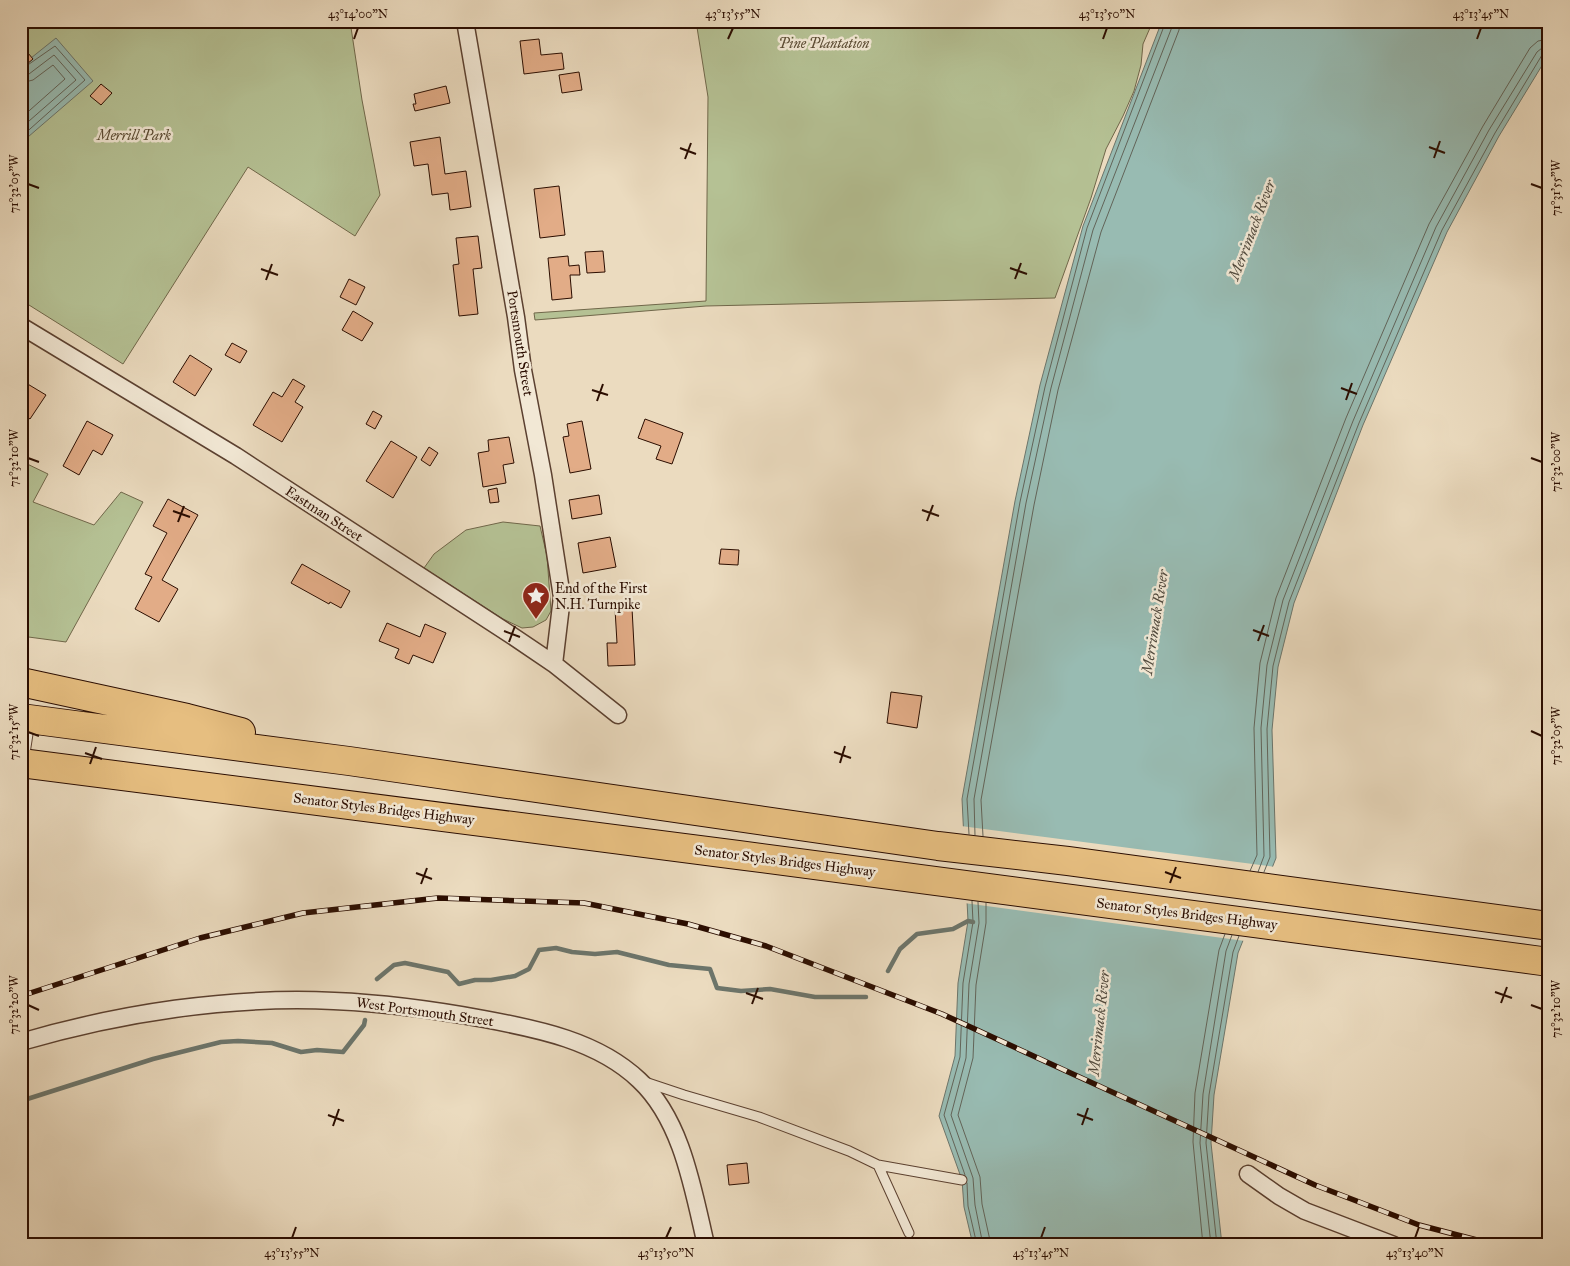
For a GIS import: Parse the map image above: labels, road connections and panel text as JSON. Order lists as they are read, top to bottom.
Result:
{
  "streets": {
    "highway": ["Senator Styles Bridges Highway"],
    "street": ["Portsmouth Street", "Eastman Street", "West Portsmouth Street"]
  },
  "crossings": [
    ["Portsmouth Street", "Eastman Street"]
  ],
  "water": ["Merrimack River"],
  "parks": ["Pine Plantation", "Merrill Park"],
  "places": {
    "place": ["End of the First N.H. Turnpike"]
  },
  "coordinates": [
    "43°14'00\"N",
    "43°13'55\"N",
    "43°13'50\"N",
    "43°13'45\"N",
    "71°32'05\"W",
    "71°31'55\"W",
    "71°32'10\"W",
    "71°32'00\"W",
    "71°32'15\"W",
    "71°32'20\"W",
    "43°13'40\"N"
  ]
}
